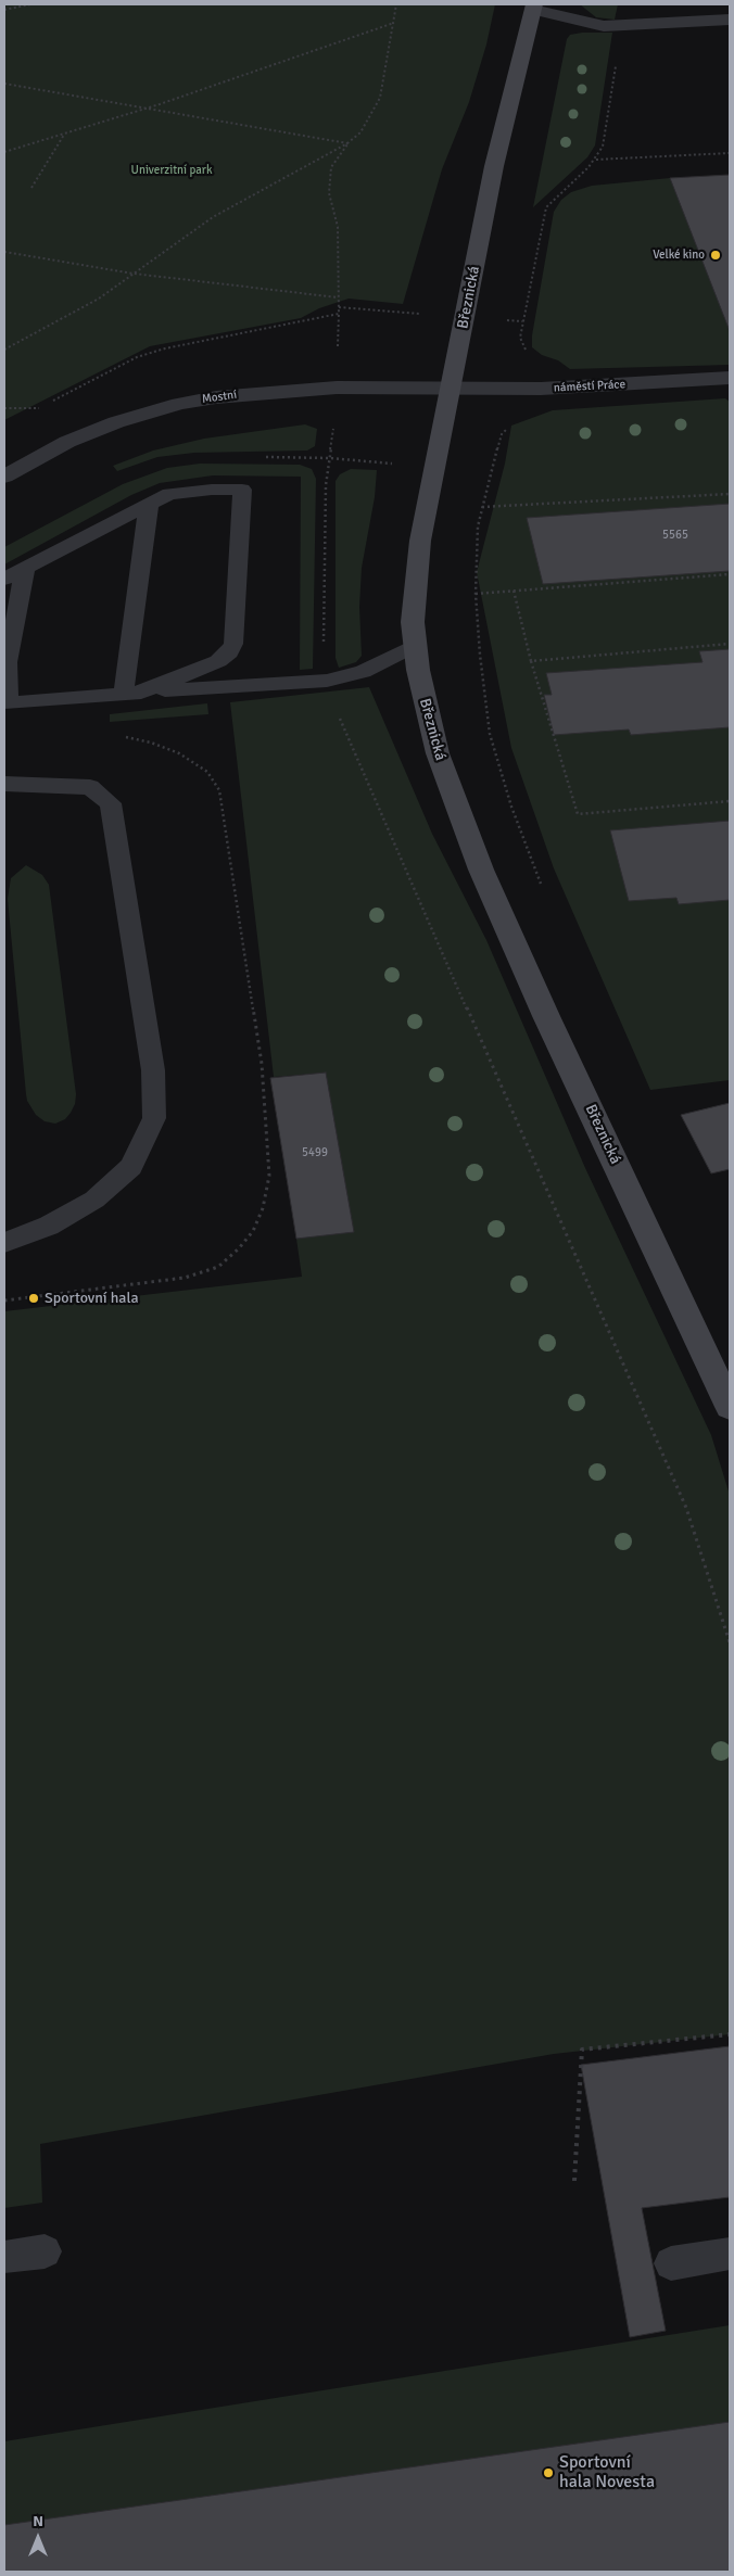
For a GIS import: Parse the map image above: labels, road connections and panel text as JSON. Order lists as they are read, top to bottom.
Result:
{
  "streets": {
    "main road": ["Březnická"],
    "street": ["náměstí Práce", "Mostní"]
  },
  "crossings": [
    ["Březnická", "náměstí Práce"],
    ["Březnická", "Mostní"],
    ["náměstí Práce", "Mostní"]
  ],
  "parks": ["Univerzitní park"],
  "places": ["Velké kino", "Sportovní hala", "Sportovní hala Novesta"],
  "house_numbers": ["5565", "5499"],
  "north": "top"
}
